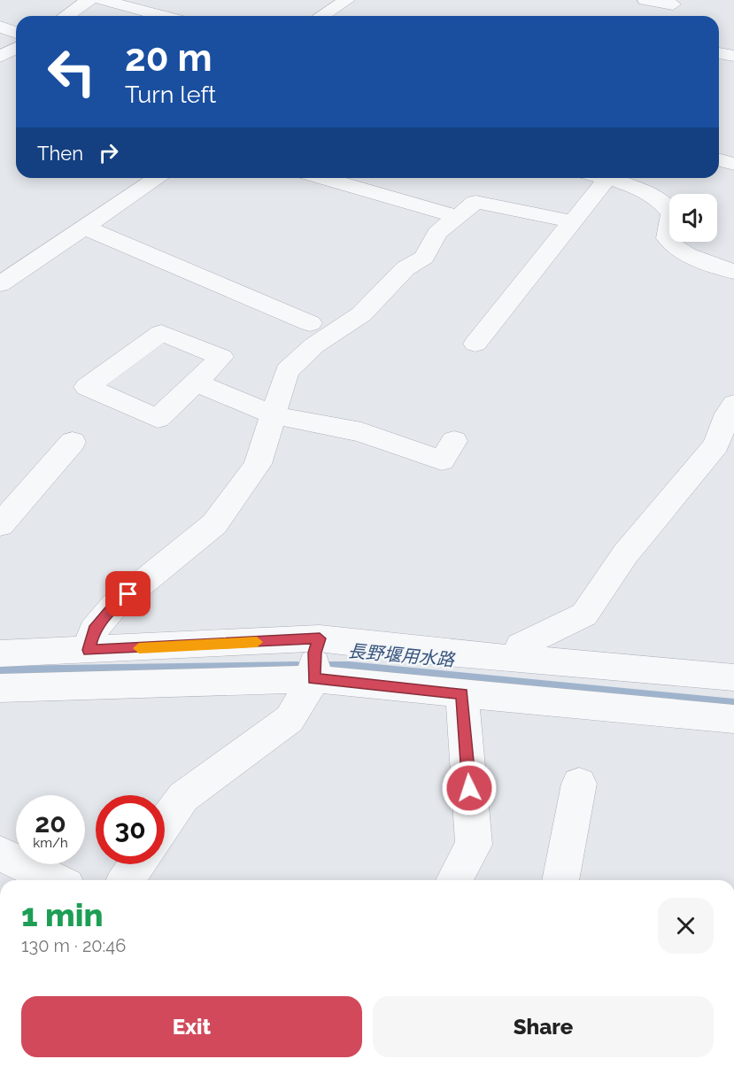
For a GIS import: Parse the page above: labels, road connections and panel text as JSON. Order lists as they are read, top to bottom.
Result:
{
  "water": ["長野堰用水路"],
  "page": {
    "turn": ["20 m", "Turn left"],
    "then": "Then",
    "speed": "20 km/h",
    "limit": "30",
    "heading": ["1 min", "130 m · 20:46"],
    "buttons": ["Exit", "Share"]
  }
}
